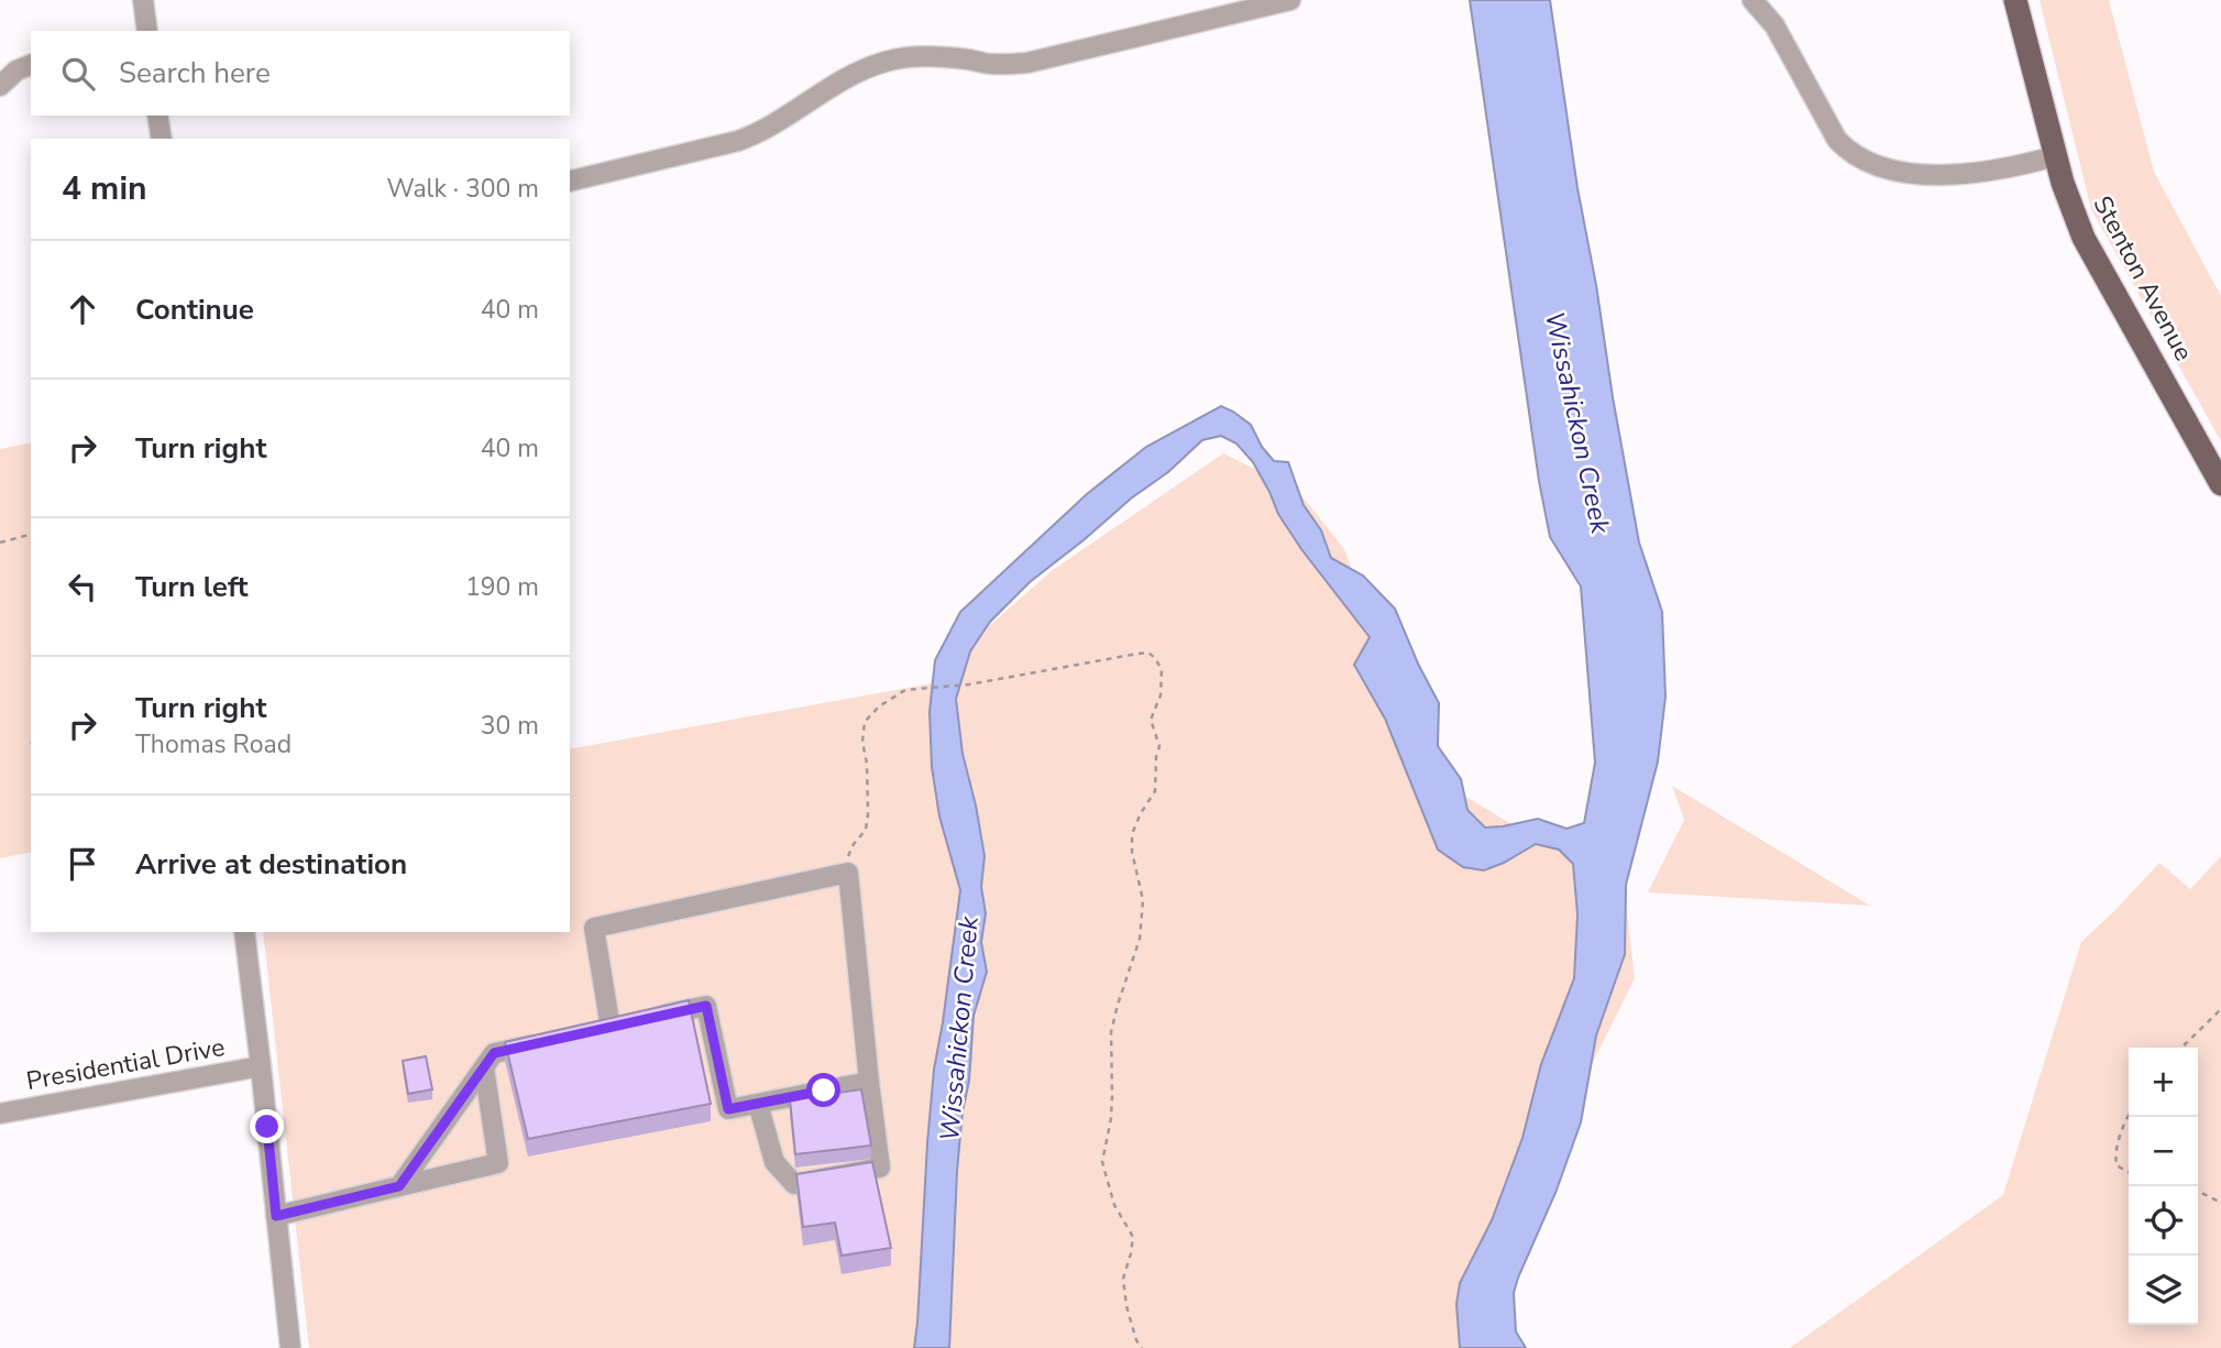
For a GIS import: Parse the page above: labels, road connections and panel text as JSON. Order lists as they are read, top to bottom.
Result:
{
  "streets": {
    "main road": ["Stenton Avenue"],
    "street": ["Presidential Drive"]
  },
  "water": ["Wissahickon Creek"],
  "page": {
    "search": "Search here",
    "heading": ["4 min", "Walk · 300 m"],
    "list": [
      ["Continue", "40 m"],
      ["Turn right", "40 m"],
      ["Turn left", "190 m"],
      ["Turn right", "Thomas Road", "30 m"],
      "Arrive at destination"
    ],
    "map_buttons": ["+", "−"]
  }
}
